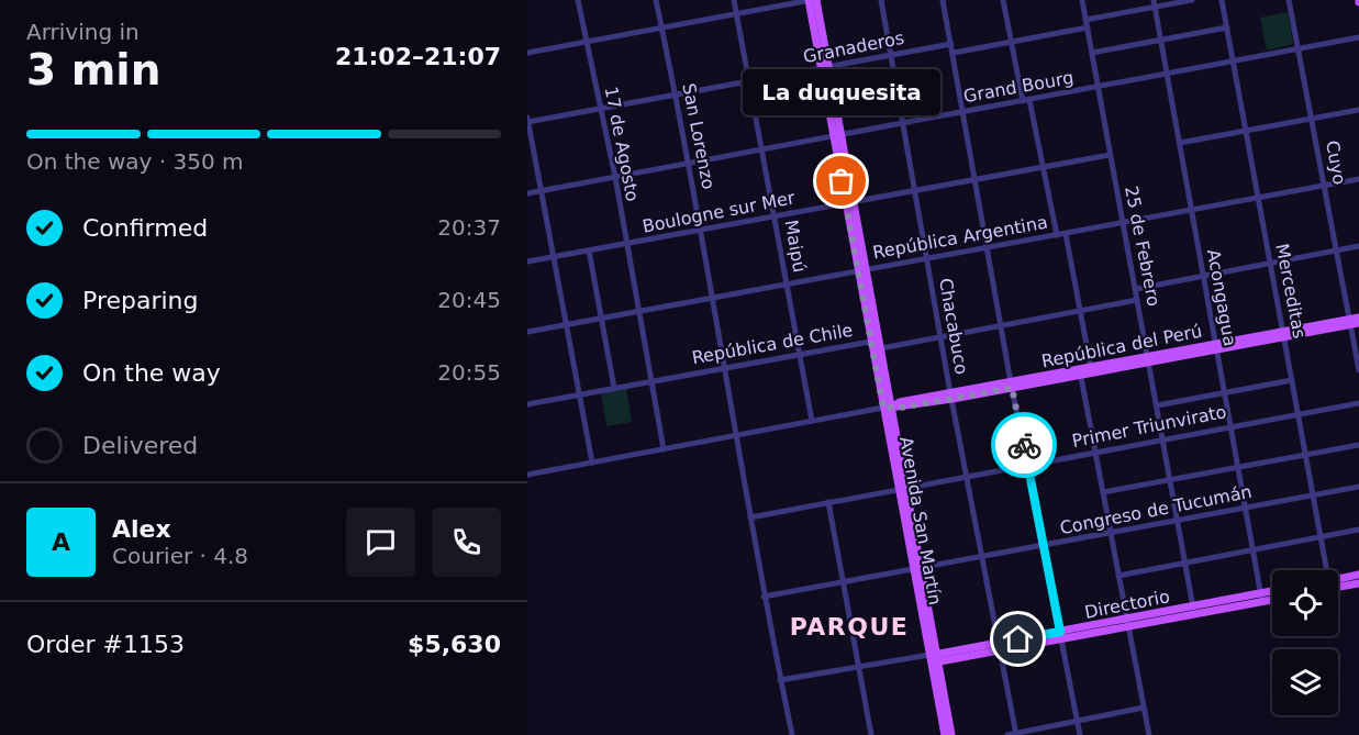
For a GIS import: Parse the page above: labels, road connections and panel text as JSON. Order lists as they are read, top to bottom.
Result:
{
  "streets": {
    "main road": ["República del Perú", "Avenida San Martín", "Directorio"],
    "street": [
      "Granaderos",
      "Grand Bourg",
      "San Lorenzo",
      "17 de Agosto",
      "Cuyo",
      "Boulogne sur Mer",
      "República Argentina",
      "Maipú",
      "25 de Febrero",
      "Merceditas",
      "Acongagua",
      "Chacabuco",
      "República de Chile",
      "Primer Triunvirato",
      "Congreso de Tucumán"
    ]
  },
  "crossings": [
    ["Granaderos", "San Lorenzo"],
    ["Granaderos", "17 de Agosto"],
    ["Granaderos", "Maipú"],
    ["Granaderos", "Chacabuco"],
    ["Granaderos", "Avenida San Martín"],
    ["Grand Bourg", "San Lorenzo"],
    ["Grand Bourg", "17 de Agosto"],
    ["Grand Bourg", "Cuyo"],
    ["Grand Bourg", "Maipú"],
    ["Grand Bourg", "25 de Febrero"],
    ["Grand Bourg", "Merceditas"],
    ["Grand Bourg", "Acongagua"],
    ["Grand Bourg", "Chacabuco"],
    ["Grand Bourg", "Avenida San Martín"],
    ["San Lorenzo", "Boulogne sur Mer"],
    ["San Lorenzo", "República Argentina"],
    ["San Lorenzo", "República de Chile"],
    ["San Lorenzo", "República del Perú"],
    ["San Lorenzo", "Primer Triunvirato"],
    ["17 de Agosto", "Boulogne sur Mer"],
    ["17 de Agosto", "República Argentina"],
    ["17 de Agosto", "República de Chile"],
    ["17 de Agosto", "República del Perú"],
    ["Cuyo", "República Argentina"],
    ["Cuyo", "República del Perú"],
    ["Boulogne sur Mer", "Maipú"],
    ["Boulogne sur Mer", "25 de Febrero"],
    ["Boulogne sur Mer", "Chacabuco"],
    ["Boulogne sur Mer", "Avenida San Martín"],
    ["República Argentina", "Maipú"],
    ["República Argentina", "25 de Febrero"],
    ["República Argentina", "Merceditas"],
    ["República Argentina", "Acongagua"],
    ["República Argentina", "Chacabuco"],
    ["República Argentina", "Avenida San Martín"],
    ["Maipú", "República de Chile"],
    ["Maipú", "República del Perú"],
    ["25 de Febrero", "República del Perú"],
    ["25 de Febrero", "Primer Triunvirato"],
    ["25 de Febrero", "Congreso de Tucumán"],
    ["25 de Febrero", "Directorio"],
    ["Merceditas", "República del Perú"],
    ["Merceditas", "Primer Triunvirato"],
    ["Merceditas", "Congreso de Tucumán"],
    ["Acongagua", "República del Perú"],
    ["Acongagua", "Primer Triunvirato"],
    ["Acongagua", "Congreso de Tucumán"],
    ["Acongagua", "Directorio"],
    ["Chacabuco", "República del Perú"],
    ["Chacabuco", "Primer Triunvirato"],
    ["Chacabuco", "Congreso de Tucumán"],
    ["Chacabuco", "Directorio"],
    ["República de Chile", "Avenida San Martín"],
    ["República del Perú", "Avenida San Martín"],
    ["Primer Triunvirato", "Avenida San Martín"],
    ["Congreso de Tucumán", "Avenida San Martín"],
    ["Avenida San Martín", "Directorio"]
  ],
  "districts": ["PARQUE"],
  "places": ["La duquesita"],
  "page": {
    "heading": ["3 min", "Arriving in", "21:02–21:07"],
    "panel": [
      "Alex",
      "Courier · 4.8",
      "Order #1153",
      "$5,630"
    ],
    "bubble": "La duquesita",
    "bar": "On the way · 350 m",
    "list": [
      ["Confirmed", "20:37"],
      ["Preparing", "20:45"],
      ["On the way", "20:55"],
      "Delivered"
    ],
    "round": "A"
  }
}
